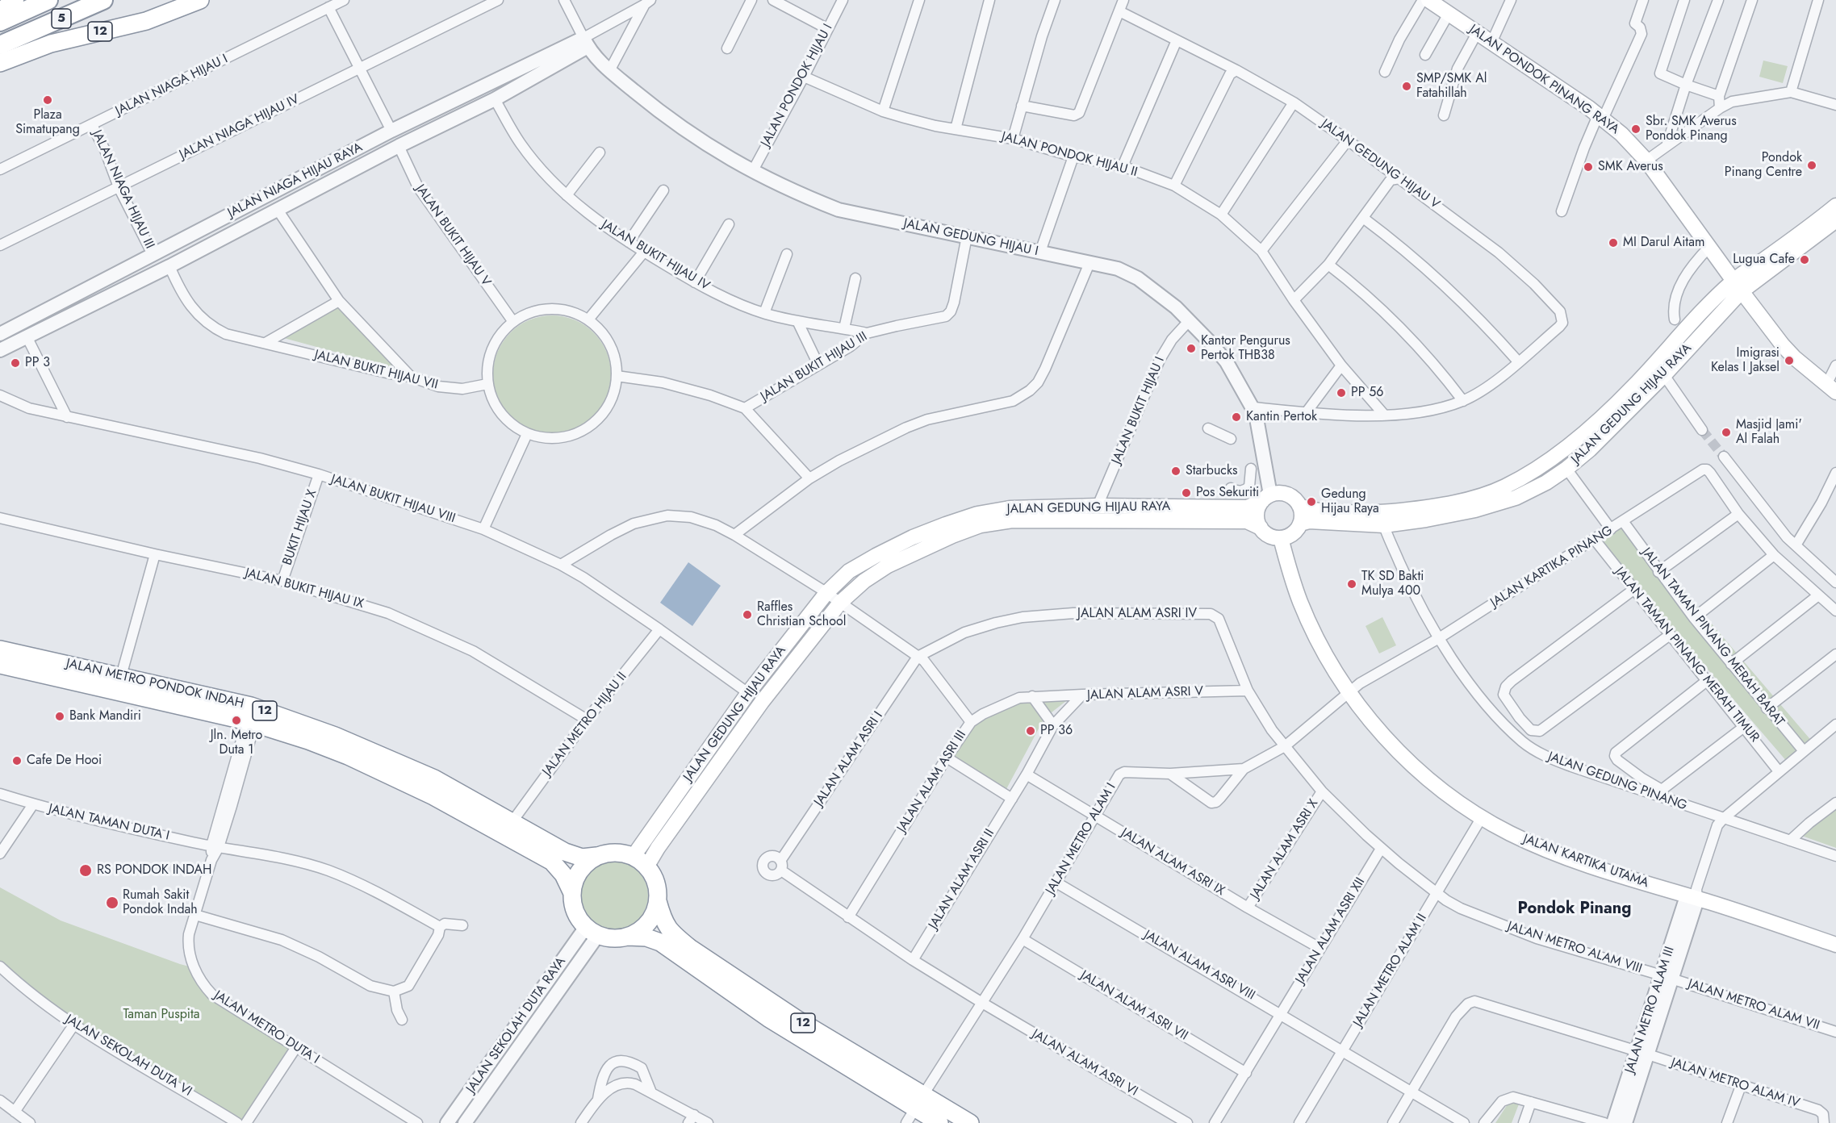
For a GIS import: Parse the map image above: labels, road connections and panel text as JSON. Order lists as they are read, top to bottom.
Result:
{
  "streets": {
    "highway": ["5", "12", "JALAN METRO PONDOK INDAH"],
    "main road": ["JALAN PONDOK PINANG RAYA", "JALAN GEDUNG HIJAU RAYA", "JALAN KARTIKA UTAMA"],
    "street": [
      "JALAN NIAGA HIJAU I",
      "JALAN PONDOK HIJAU I",
      "JALAN NIAGA HIJAU IV",
      "JALAN PONDOK HIJAU II",
      "JALAN GEDUNG HIJAU V",
      "JALAN NIAGA HIJAU RAYA",
      "JALAN NIAGA HIJAU III",
      "JALAN BUKIT HIJAU V",
      "JALAN GEDUNG HIJAU I",
      "JALAN BUKIT HIJAU IV",
      "JALAN BUKIT HIJAU III",
      "JALAN BUKIT HIJAU VII",
      "JALAN BUKIT HIJAU I",
      "JALAN BUKIT HIJAU VIII",
      "BUKIT HIJAU X",
      "JALAN KARTIKA PINANG",
      "JALAN BUKIT HIJAU IX",
      "JALAN ALAM ASRI IV",
      "JALAN TAMAN PINANG MERAH BARAT",
      "JALAN TAMAN PINANG MERAH TIMUR",
      "JALAN ALAM ASRI V",
      "JALAN METRO HIJAU II",
      "JALAN ALAM ASRI I",
      "JALAN ALAM ASRI III",
      "JALAN GEDUNG PINANG",
      "JALAN TAMAN DUTA I",
      "JALAN METRO ALAM I",
      "JALAN ALAM ASRI X",
      "JALAN ALAM ASRI IX",
      "JALAN ALAM ASRI II",
      "JALAN ALAM ASRI XII",
      "JALAN METRO ALAM VIII",
      "JALAN ALAM ASRI VIII",
      "JALAN METRO ALAM II",
      "JALAN METRO ALAM VII",
      "JALAN ALAM ASRI VII",
      "JALAN METRO ALAM III",
      "JALAN SEKOLAH DUTA RAYA",
      "JALAN METRO DUTA I",
      "JALAN SEKOLAH DUTA VI",
      "JALAN ALAM ASRI VI",
      "JALAN METRO ALAM IV"
    ]
  },
  "crossings": [
    ["12", "JALAN GEDUNG HIJAU RAYA"],
    ["12", "JALAN METRO PONDOK INDAH"],
    ["12", "JALAN METRO ALAM I"],
    ["12", "JALAN SEKOLAH DUTA RAYA"],
    ["JALAN PONDOK PINANG RAYA", "JALAN GEDUNG HIJAU RAYA"],
    ["JALAN NIAGA HIJAU I", "JALAN NIAGA HIJAU III"],
    ["JALAN PONDOK HIJAU I", "JALAN PONDOK HIJAU II"],
    ["JALAN PONDOK HIJAU I", "JALAN GEDUNG HIJAU I"],
    ["JALAN NIAGA HIJAU IV", "JALAN NIAGA HIJAU III"],
    ["JALAN PONDOK HIJAU II", "JALAN GEDUNG HIJAU V"],
    ["JALAN GEDUNG HIJAU V", "JALAN GEDUNG HIJAU I"],
    ["JALAN NIAGA HIJAU RAYA", "JALAN NIAGA HIJAU III"],
    ["JALAN NIAGA HIJAU RAYA", "JALAN BUKIT HIJAU V"],
    ["JALAN NIAGA HIJAU RAYA", "JALAN GEDUNG HIJAU I"],
    ["JALAN NIAGA HIJAU RAYA", "JALAN BUKIT HIJAU IV"],
    ["JALAN NIAGA HIJAU RAYA", "JALAN BUKIT HIJAU VII"],
    ["JALAN BUKIT HIJAU V", "JALAN BUKIT HIJAU VII"],
    ["JALAN GEDUNG HIJAU I", "JALAN BUKIT HIJAU III"],
    ["JALAN GEDUNG HIJAU I", "JALAN GEDUNG HIJAU RAYA"],
    ["JALAN GEDUNG HIJAU I", "JALAN BUKIT HIJAU I"],
    ["JALAN GEDUNG HIJAU I", "JALAN KARTIKA UTAMA"],
    ["JALAN BUKIT HIJAU IV", "JALAN BUKIT HIJAU III"],
    ["JALAN GEDUNG HIJAU RAYA", "JALAN BUKIT HIJAU I"],
    ["JALAN GEDUNG HIJAU RAYA", "JALAN BUKIT HIJAU VIII"],
    ["JALAN GEDUNG HIJAU RAYA", "JALAN METRO PONDOK INDAH"],
    ["JALAN GEDUNG HIJAU RAYA", "JALAN GEDUNG PINANG"],
    ["JALAN GEDUNG HIJAU RAYA", "JALAN KARTIKA UTAMA"],
    ["JALAN GEDUNG HIJAU RAYA", "JALAN SEKOLAH DUTA RAYA"],
    ["JALAN BUKIT HIJAU VIII", "BUKIT HIJAU X"],
    ["JALAN BUKIT HIJAU VIII", "JALAN METRO HIJAU II"],
    ["BUKIT HIJAU X", "JALAN BUKIT HIJAU IX"],
    ["JALAN KARTIKA PINANG", "JALAN TAMAN PINANG MERAH BARAT"],
    ["JALAN KARTIKA PINANG", "JALAN TAMAN PINANG MERAH TIMUR"],
    ["JALAN KARTIKA PINANG", "JALAN GEDUNG PINANG"],
    ["JALAN KARTIKA PINANG", "JALAN METRO ALAM I"],
    ["JALAN KARTIKA PINANG", "JALAN KARTIKA UTAMA"],
    ["JALAN BUKIT HIJAU IX", "JALAN METRO HIJAU II"],
    ["JALAN ALAM ASRI IV", "JALAN ALAM ASRI V"],
    ["JALAN ALAM ASRI IV", "JALAN ALAM ASRI I"],
    ["JALAN ALAM ASRI IV", "JALAN METRO ALAM I"],
    ["JALAN ALAM ASRI IV", "JALAN ALAM ASRI X"],
    ["JALAN ALAM ASRI IV", "JALAN ALAM ASRI XII"],
    ["JALAN ALAM ASRI IV", "JALAN METRO ALAM VIII"],
    ["JALAN METRO PONDOK INDAH", "JALAN METRO HIJAU II"],
    ["JALAN METRO PONDOK INDAH", "JALAN SEKOLAH DUTA RAYA"],
    ["JALAN METRO PONDOK INDAH", "JALAN METRO DUTA I"],
    ["JALAN ALAM ASRI V", "JALAN ALAM ASRI III"],
    ["JALAN ALAM ASRI V", "JALAN ALAM ASRI IX"],
    ["JALAN ALAM ASRI V", "JALAN ALAM ASRI II"],
    ["JALAN ALAM ASRI I", "JALAN ALAM ASRI III"],
    ["JALAN ALAM ASRI I", "JALAN METRO ALAM I"],
    ["JALAN ALAM ASRI I", "JALAN ALAM ASRI II"],
    ["JALAN ALAM ASRI I", "JALAN ALAM ASRI VI"],
    ["JALAN TAMAN DUTA I", "JALAN METRO DUTA I"],
    ["JALAN METRO ALAM I", "JALAN KARTIKA UTAMA"],
    ["JALAN METRO ALAM I", "JALAN ALAM ASRI IX"],
    ["JALAN METRO ALAM I", "JALAN ALAM ASRI VIII"],
    ["JALAN METRO ALAM I", "JALAN ALAM ASRI VII"],
    ["JALAN METRO ALAM I", "JALAN ALAM ASRI VI"],
    ["JALAN ALAM ASRI X", "JALAN ALAM ASRI IX"],
    ["JALAN KARTIKA UTAMA", "JALAN METRO ALAM II"],
    ["JALAN KARTIKA UTAMA", "JALAN METRO ALAM III"],
    ["JALAN ALAM ASRI IX", "JALAN ALAM ASRI II"],
    ["JALAN ALAM ASRI IX", "JALAN ALAM ASRI XII"],
    ["JALAN ALAM ASRI XII", "JALAN METRO ALAM VIII"],
    ["JALAN ALAM ASRI XII", "JALAN ALAM ASRI VIII"],
    ["JALAN METRO ALAM VIII", "JALAN METRO ALAM II"],
    ["JALAN METRO ALAM VIII", "JALAN METRO ALAM VII"],
    ["JALAN METRO ALAM VIII", "JALAN METRO ALAM III"],
    ["JALAN ALAM ASRI VIII", "JALAN METRO ALAM II"],
    ["JALAN ALAM ASRI VIII", "JALAN METRO ALAM IV"],
    ["JALAN METRO ALAM VII", "JALAN METRO ALAM III"],
    ["JALAN METRO ALAM III", "JALAN METRO ALAM IV"]
  ],
  "districts": ["Pondok Pinang"],
  "parks": ["Taman Puspita"],
  "places": [
    "SMP/SMK Al Fatahillah",
    "Plaza Simatupang",
    "Sbr. SMK Averus Pondok Pinang",
    "Pondok Pinang Centre",
    "SMK Averus",
    "MI Darul Aitam",
    "Lugua Cafe",
    "Kantor Pengurus Pertok THB38",
    "Imigrasi Kelas I Jaksel",
    "PP 3",
    "PP 56",
    "Kantin Pertok",
    "Masjid Jami' Al Falah",
    "Starbucks",
    "Pos Sekuriti",
    "Gedung Hijau Raya",
    "TK SD Bakti Mulya 400",
    "Raffles Christian School",
    "Bank Mandiri",
    "Jln. Metro Duta 1",
    "PP 36",
    "Cafe De Hooi",
    "RS PONDOK INDAH",
    "Rumah Sakit Pondok Indah"
  ]
}
